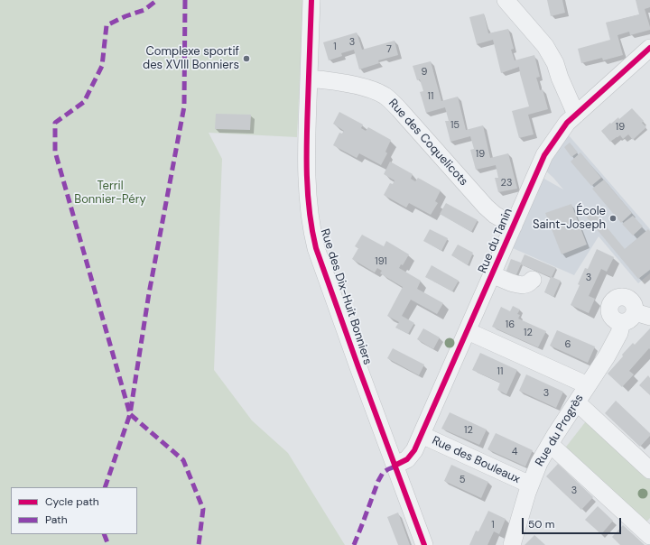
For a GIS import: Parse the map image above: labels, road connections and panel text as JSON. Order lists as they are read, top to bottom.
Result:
{
  "streets": {
    "street": [
      "Rue des Coquelicots",
      "Rue du Tanin",
      "Rue des Dix-Huit Bonniers",
      "Rue du Progrès",
      "Rue des Bouleaux"
    ]
  },
  "crossings": [
    ["Rue des Coquelicots", "Rue du Tanin"],
    ["Rue des Coquelicots", "Rue des Dix-Huit Bonniers"],
    ["Rue du Tanin", "Rue des Dix-Huit Bonniers"],
    ["Rue du Tanin", "Rue des Bouleaux"],
    ["Rue du Progrès", "Rue des Bouleaux"]
  ],
  "parks": ["Terril Bonnier-Péry"],
  "places": ["Complexe sportif des XVIII Bonniers", "École Saint-Joseph"],
  "house_numbers": [
    "3",
    "1",
    "7",
    "9",
    "11",
    "15",
    "19",
    "19",
    "23",
    "191",
    "3",
    "16",
    "12",
    "6",
    "11",
    "3",
    "12",
    "4",
    "5",
    "3",
    "1"
  ],
  "legend": ["Cycle path", "Path"],
  "scale_bar": "50 m"
}
